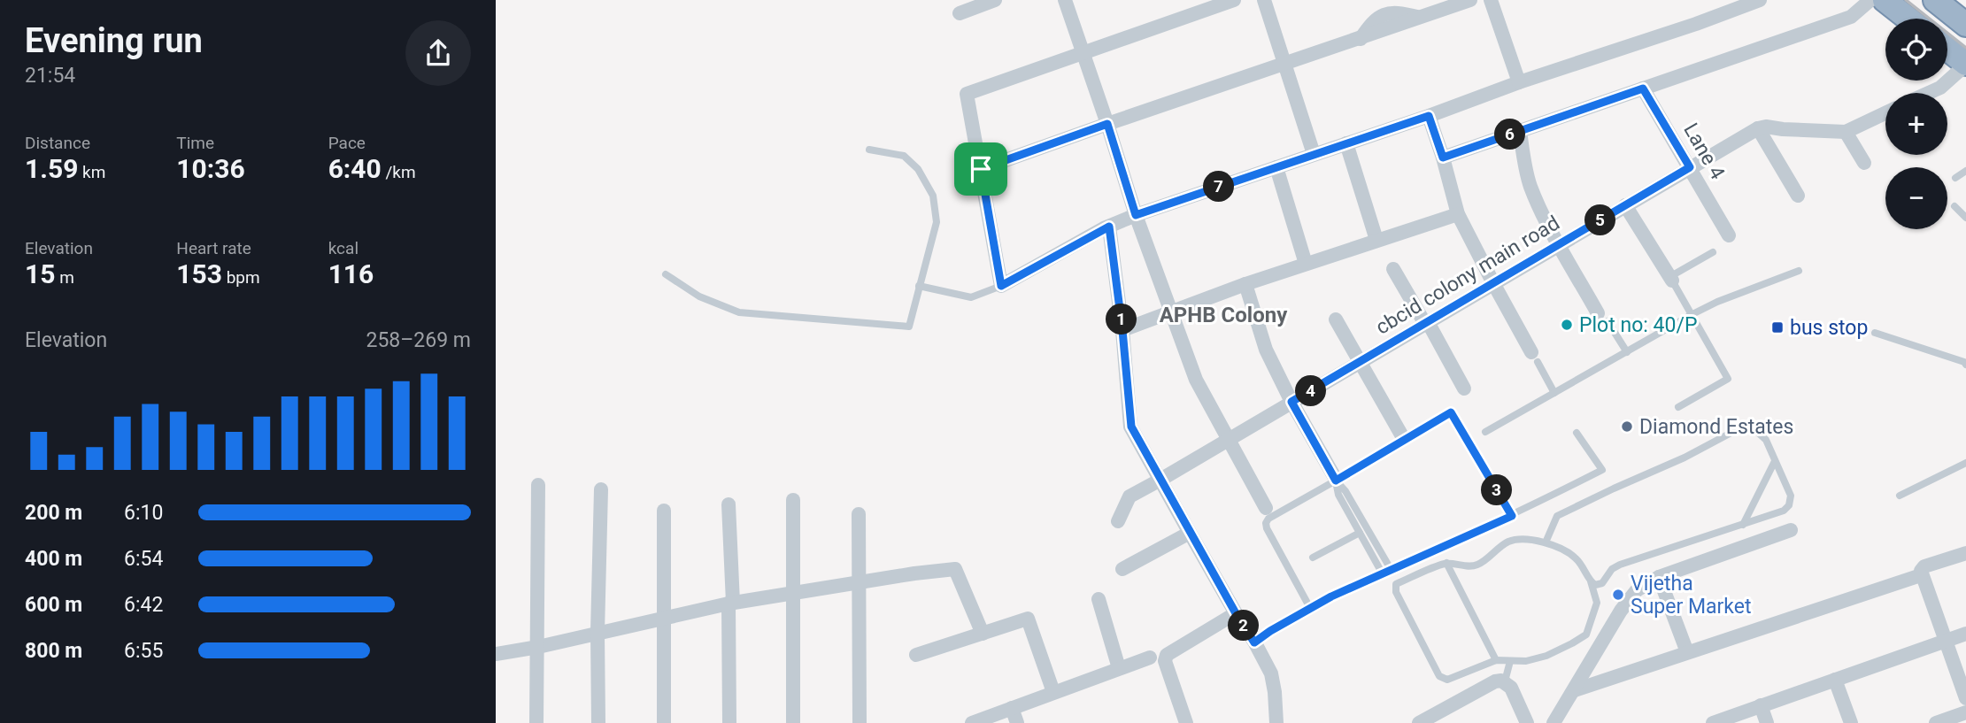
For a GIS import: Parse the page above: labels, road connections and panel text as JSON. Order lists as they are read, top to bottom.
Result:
{
  "streets": {
    "street": ["Lane 4", "cbcid colony main road"]
  },
  "crossings": [
    ["Lane 4", "cbcid colony main road"]
  ],
  "districts": ["APHB Colony"],
  "places": {
    "other": ["Plot no: 40/P", "Diamond Estates", "Vijetha Super Market"],
    "transit": ["bus stop"]
  },
  "page": {
    "heading": ["Evening run", "21:54"],
    "map_buttons": ["+", "−"],
    "stats": [
      ["Distance", "1.59 km"],
      ["Time", "10:36"],
      ["Pace", "6:40 /km"],
      ["Elevation", "15 m"],
      ["Heart rate", "153 bpm"],
      ["kcal", "116"]
    ],
    "pins": [
      "6",
      "7",
      "5",
      "1",
      "4",
      "3",
      "2"
    ],
    "chart": ["Elevation", "258–269 m"],
    "list": [
      {
        "name": "200 m",
        "note": "6:10"
      },
      {
        "name": "400 m",
        "note": "6:54"
      },
      {
        "name": "600 m",
        "note": "6:42"
      },
      {
        "name": "800 m",
        "note": "6:55"
      }
    ]
  }
}
